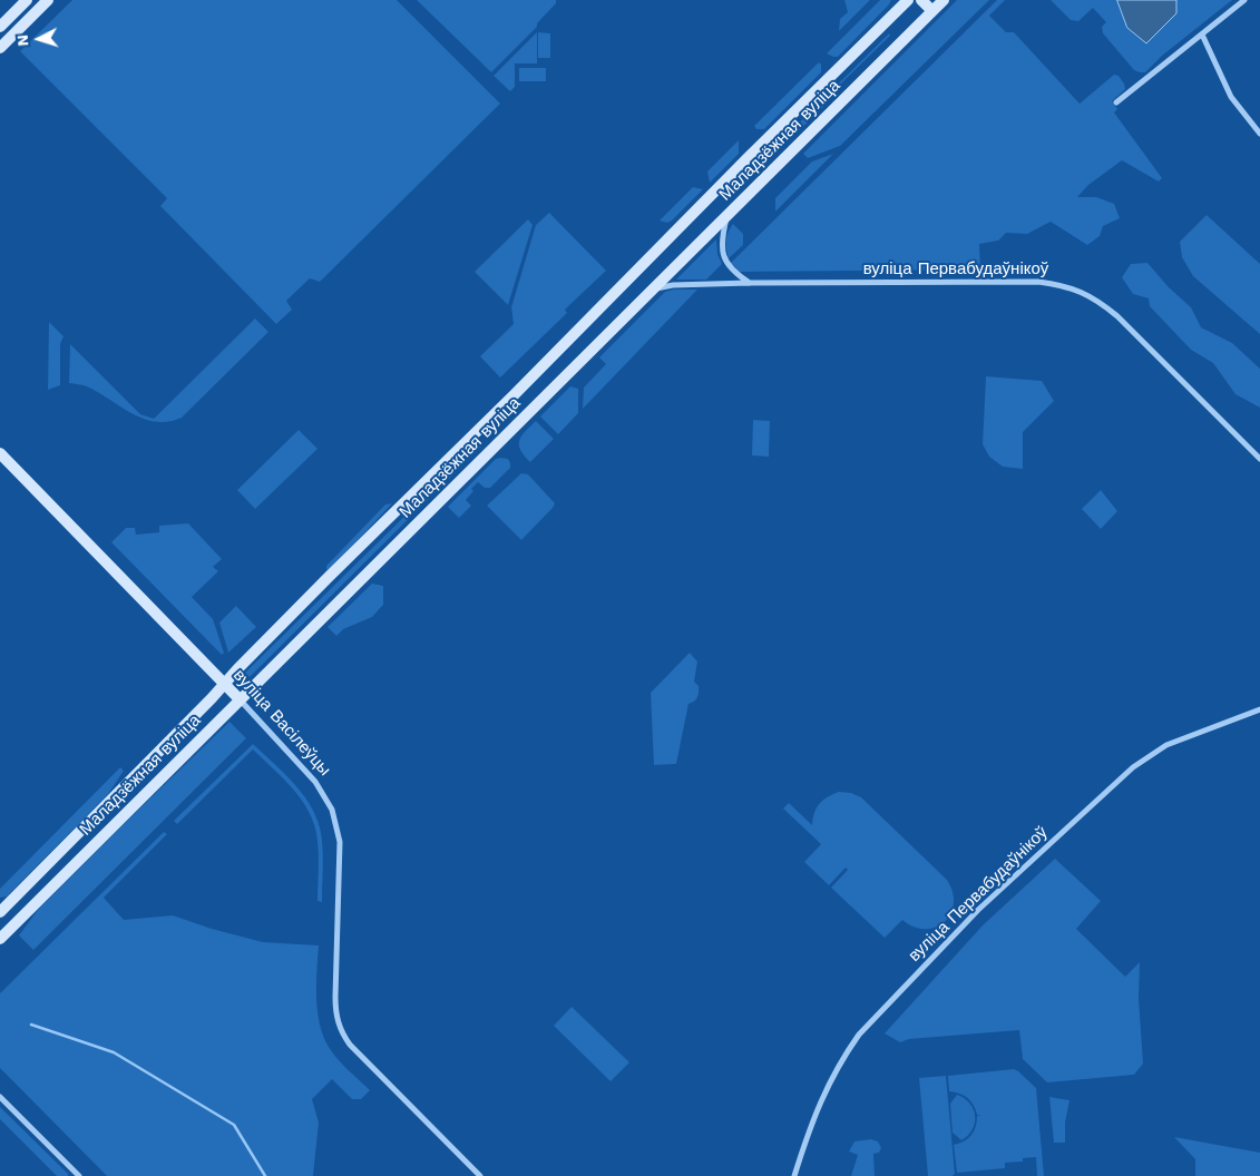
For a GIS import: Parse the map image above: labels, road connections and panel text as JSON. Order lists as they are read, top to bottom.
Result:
{
  "streets": {
    "main road": ["Маладзёжная вуліца", "вуліца Васілеўцы"],
    "street": ["вуліца Первабудаўнікоў"]
  },
  "crossings": [
    ["Маладзёжная вуліца", "вуліца Первабудаўнікоў"],
    ["Маладзёжная вуліца", "вуліца Васілеўцы"]
  ],
  "north": "left"
}
